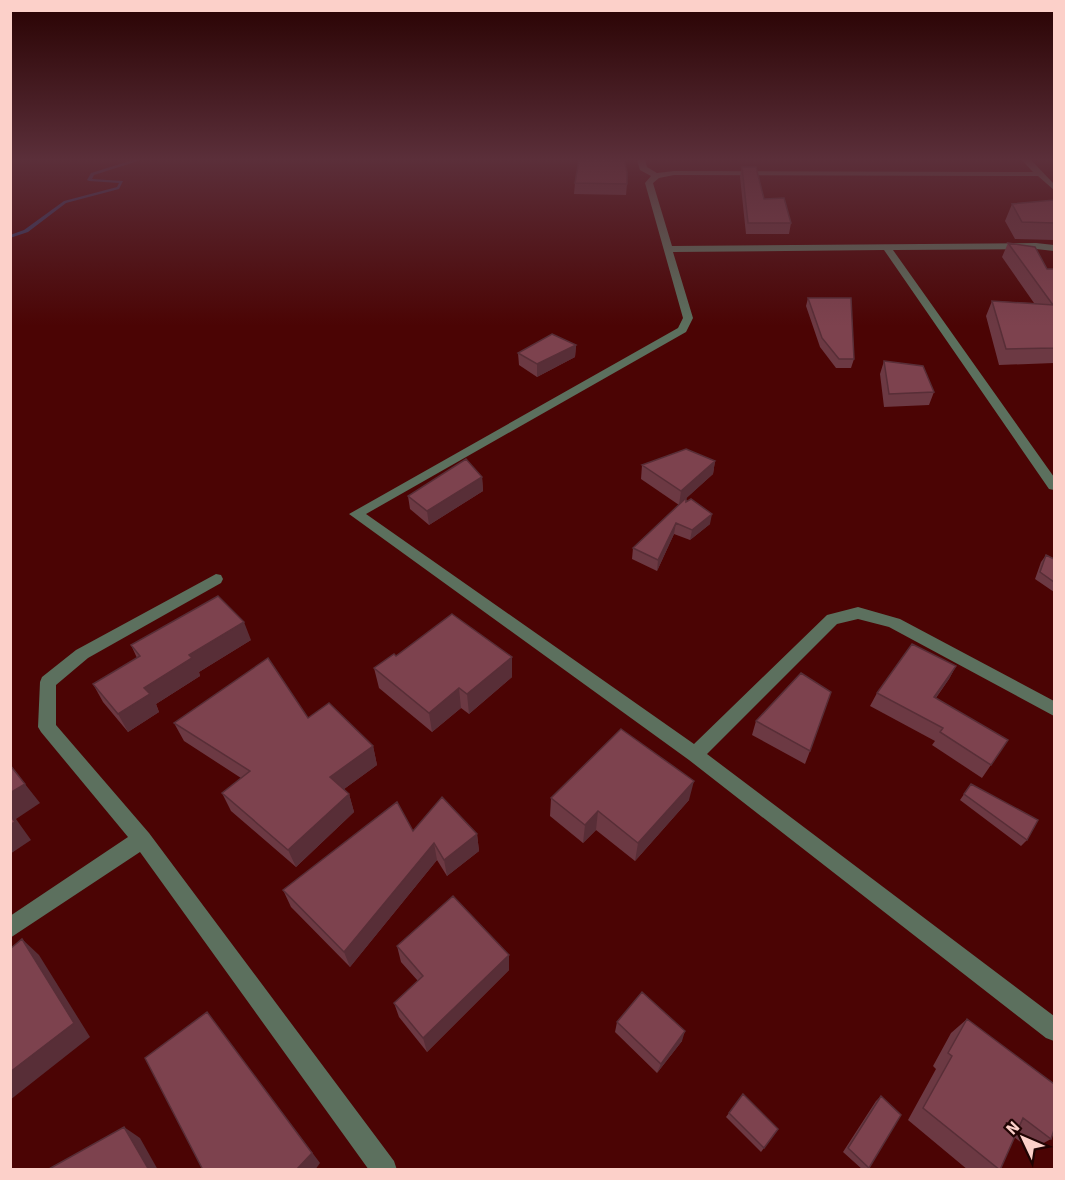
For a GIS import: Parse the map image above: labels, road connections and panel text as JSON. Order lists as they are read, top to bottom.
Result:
{
  "north": "top left"
}
